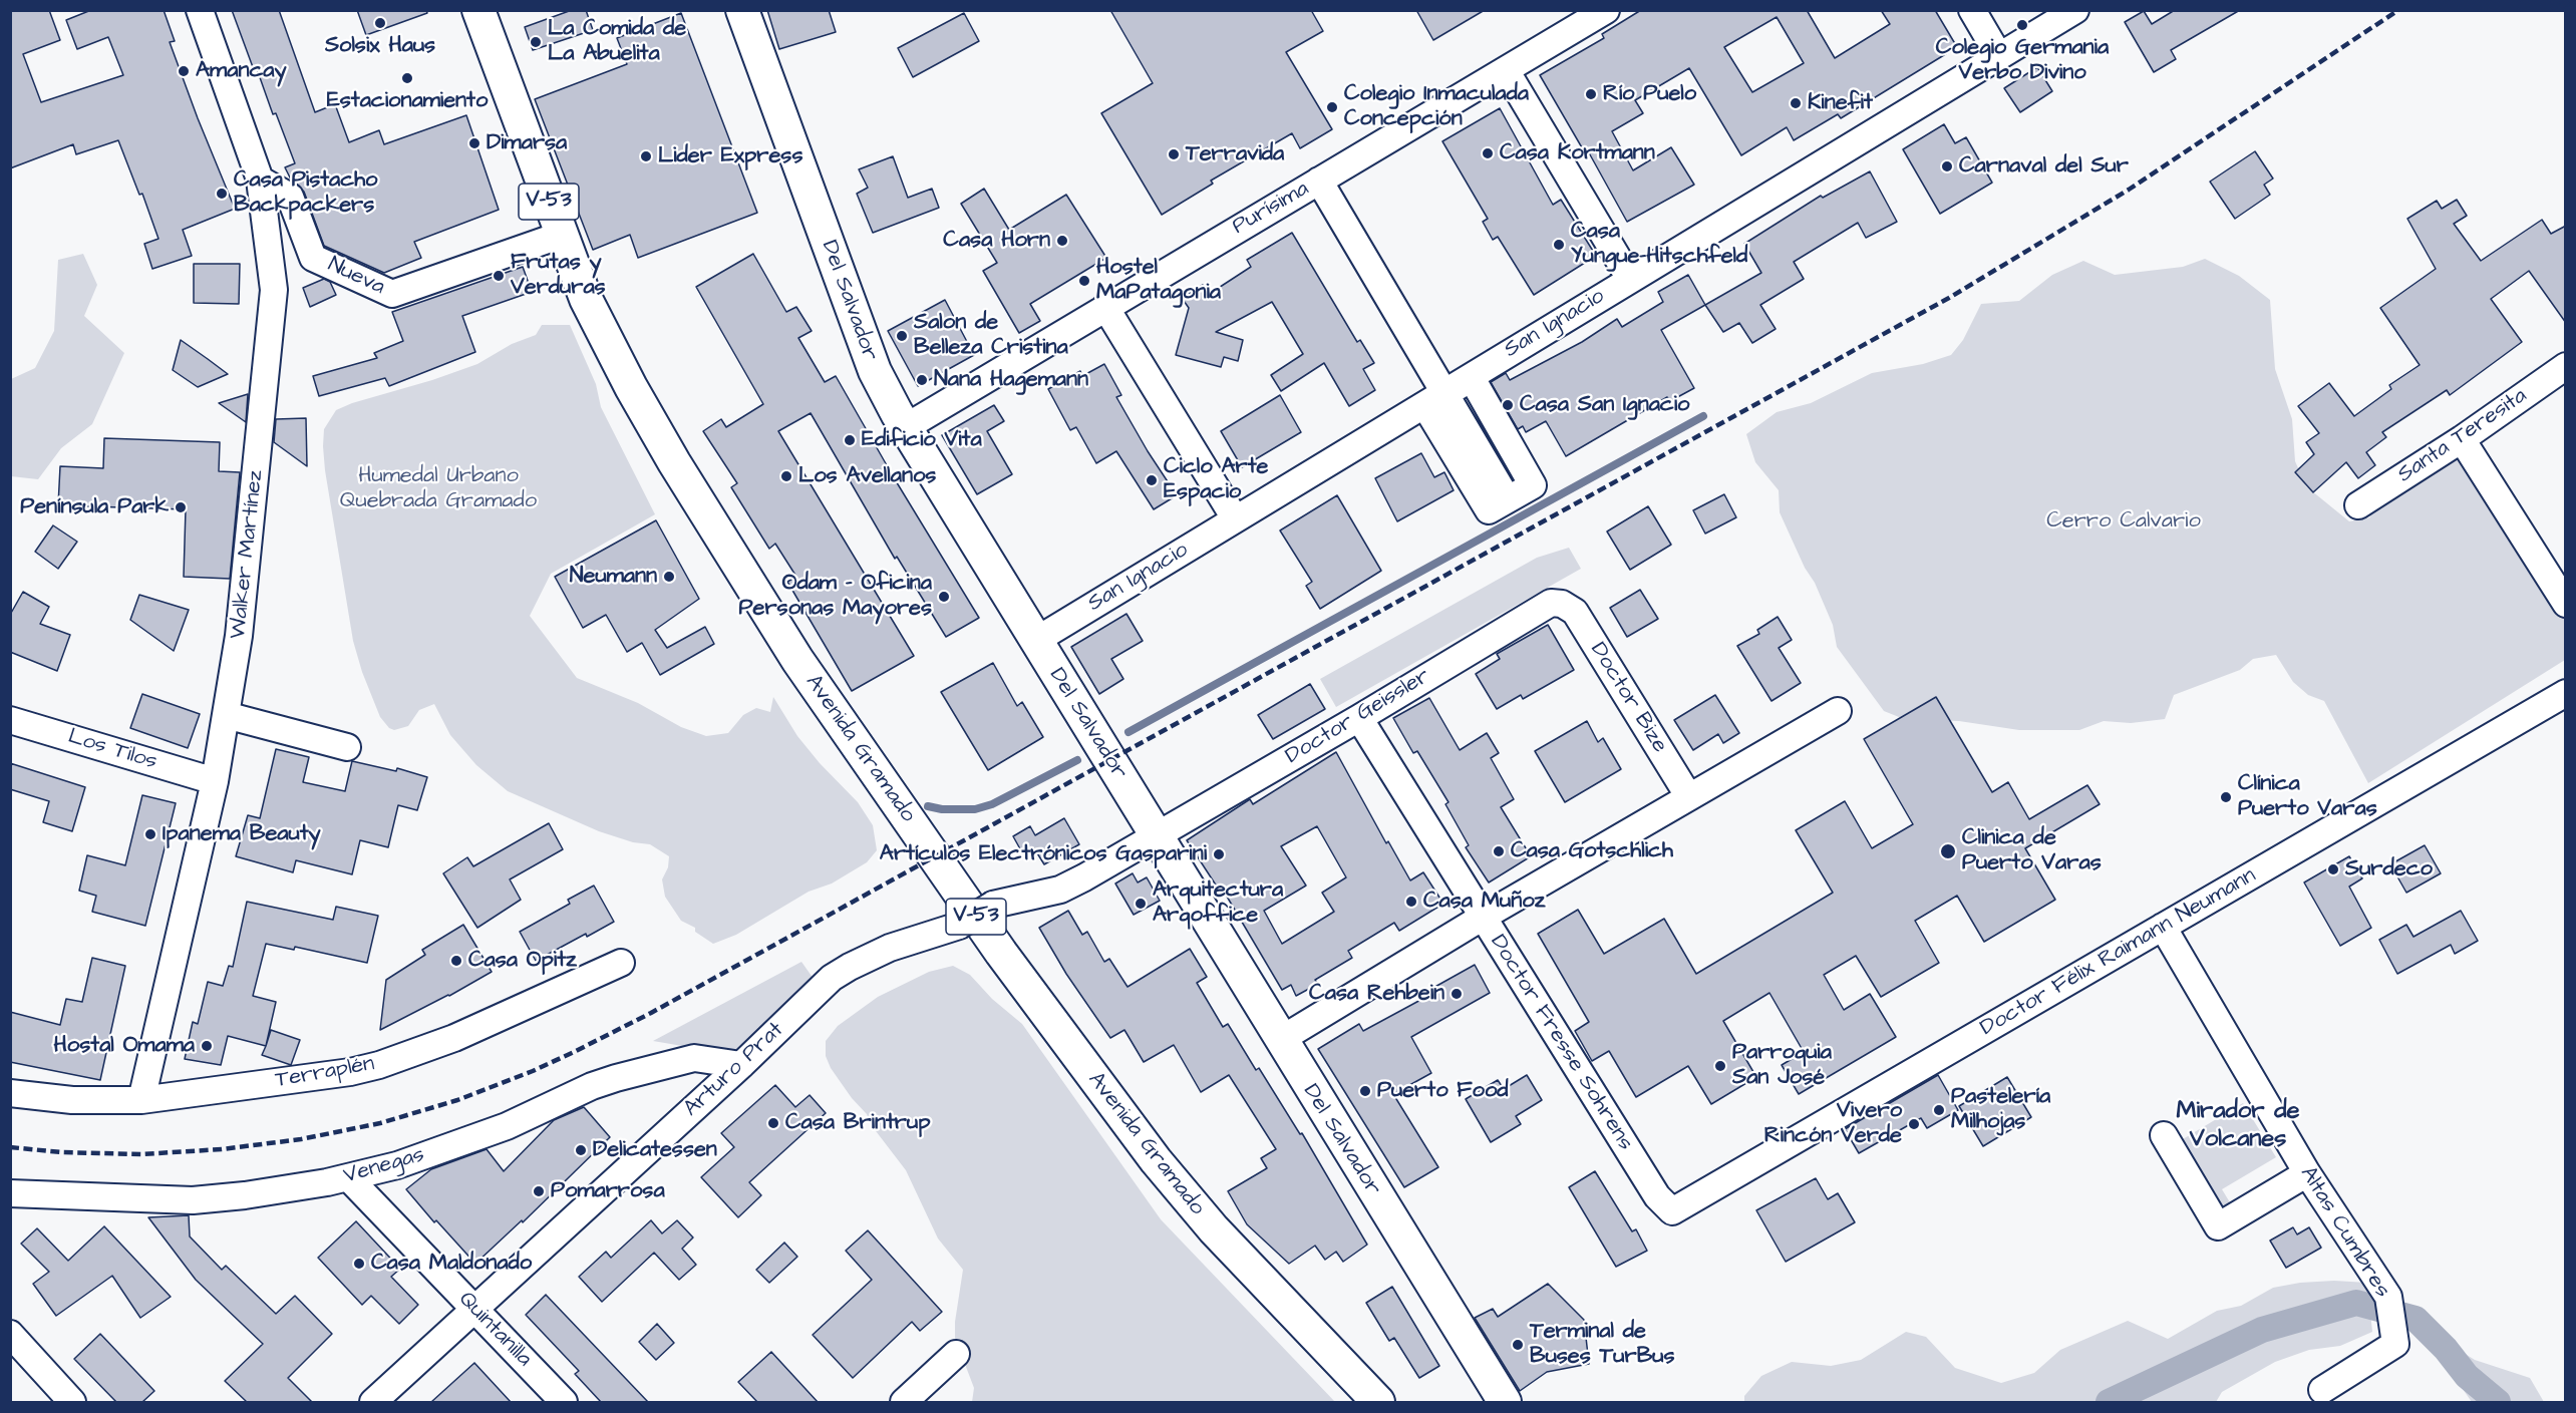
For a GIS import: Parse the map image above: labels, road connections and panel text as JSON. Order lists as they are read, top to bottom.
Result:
{
  "streets": {
    "main road": ["V-53", "Del Salvador", "Avenida Gramado"],
    "street": [
      "Purísima",
      "Nueva",
      "San Ignacio",
      "Santa Teresita",
      "Walker Martínez",
      "Doctor Bize",
      "Doctor Geissler",
      "Los Tilos",
      "Doctor Félix Raimann Neumann",
      "Doctor Fresse Sohrens",
      "Arturo Prat",
      "Terraplén",
      "Venegas",
      "Altas Cumbres",
      "Quintanilla"
    ]
  },
  "crossings": [
    ["Purísima", "Del Salvador"],
    ["Nueva", "Walker Martínez"],
    ["Nueva", "Avenida Gramado"],
    ["Del Salvador", "San Ignacio"],
    ["Del Salvador", "Doctor Geissler"],
    ["Del Salvador", "Arturo Prat"],
    ["Walker Martínez", "Los Tilos"],
    ["Walker Martínez", "Terraplén"],
    ["Doctor Bize", "Doctor Geissler"],
    ["Doctor Geissler", "Doctor Fresse Sohrens"],
    ["Doctor Geissler", "Arturo Prat"],
    ["Doctor Félix Raimann Neumann", "Doctor Fresse Sohrens"],
    ["Doctor Félix Raimann Neumann", "Altas Cumbres"],
    ["Arturo Prat", "Venegas"],
    ["Arturo Prat", "Quintanilla"],
    ["Venegas", "Quintanilla"]
  ],
  "districts": ["Mirador de Volcanes"],
  "parks": ["Humedal Urbano Quebrada Gramado", "Cerro Calvario"],
  "places": [
    "Solsix Haus",
    "Colegio Germania Verbo Divino",
    "La Comida de La Abuelita",
    "Amancay",
    "Estacionamiento",
    "Río Puelo",
    "Kinefit",
    "Colegio Inmaculada Concepción",
    "Dimarsa",
    "Casa Kortmann",
    "Terravida",
    "Lider Express",
    "Carnaval del Sur",
    "Casa Pistacho Backpackers",
    "Casa Horn",
    "Casa Yungue-Hitschfeld",
    "Frutas y Verduras",
    "Hostel MaPatagonia",
    "Salon de Belleza Cristina",
    "Nana Hagemann",
    "Casa San Ignacio",
    "Edificio Vita",
    "Los Avellanos",
    "Ciclo Arte Espacio",
    "Península Park",
    "Neumann",
    "Odam - Oficina Personas Mayores",
    "Clínica Puerto Varas",
    "Ipanema Beauty",
    "Casa Gotschlich",
    "Clinica de Puerto Varas",
    "Artículos Electrónicos Gasparini",
    "Surdeco",
    "Casa Muñoz",
    "Arquitectura Arqoffice",
    "Casa Opitz",
    "Casa Rehbein",
    "Hostal Omama",
    "Parroquia San José",
    "Puerto Food",
    "Pastelería Milhojas",
    "Casa Brintrup",
    "Vivero Rincón Verde",
    "Delicatessen",
    "Pomarrosa",
    "Casa Maldonado",
    "Terminal de Buses TurBus"
  ]
}
